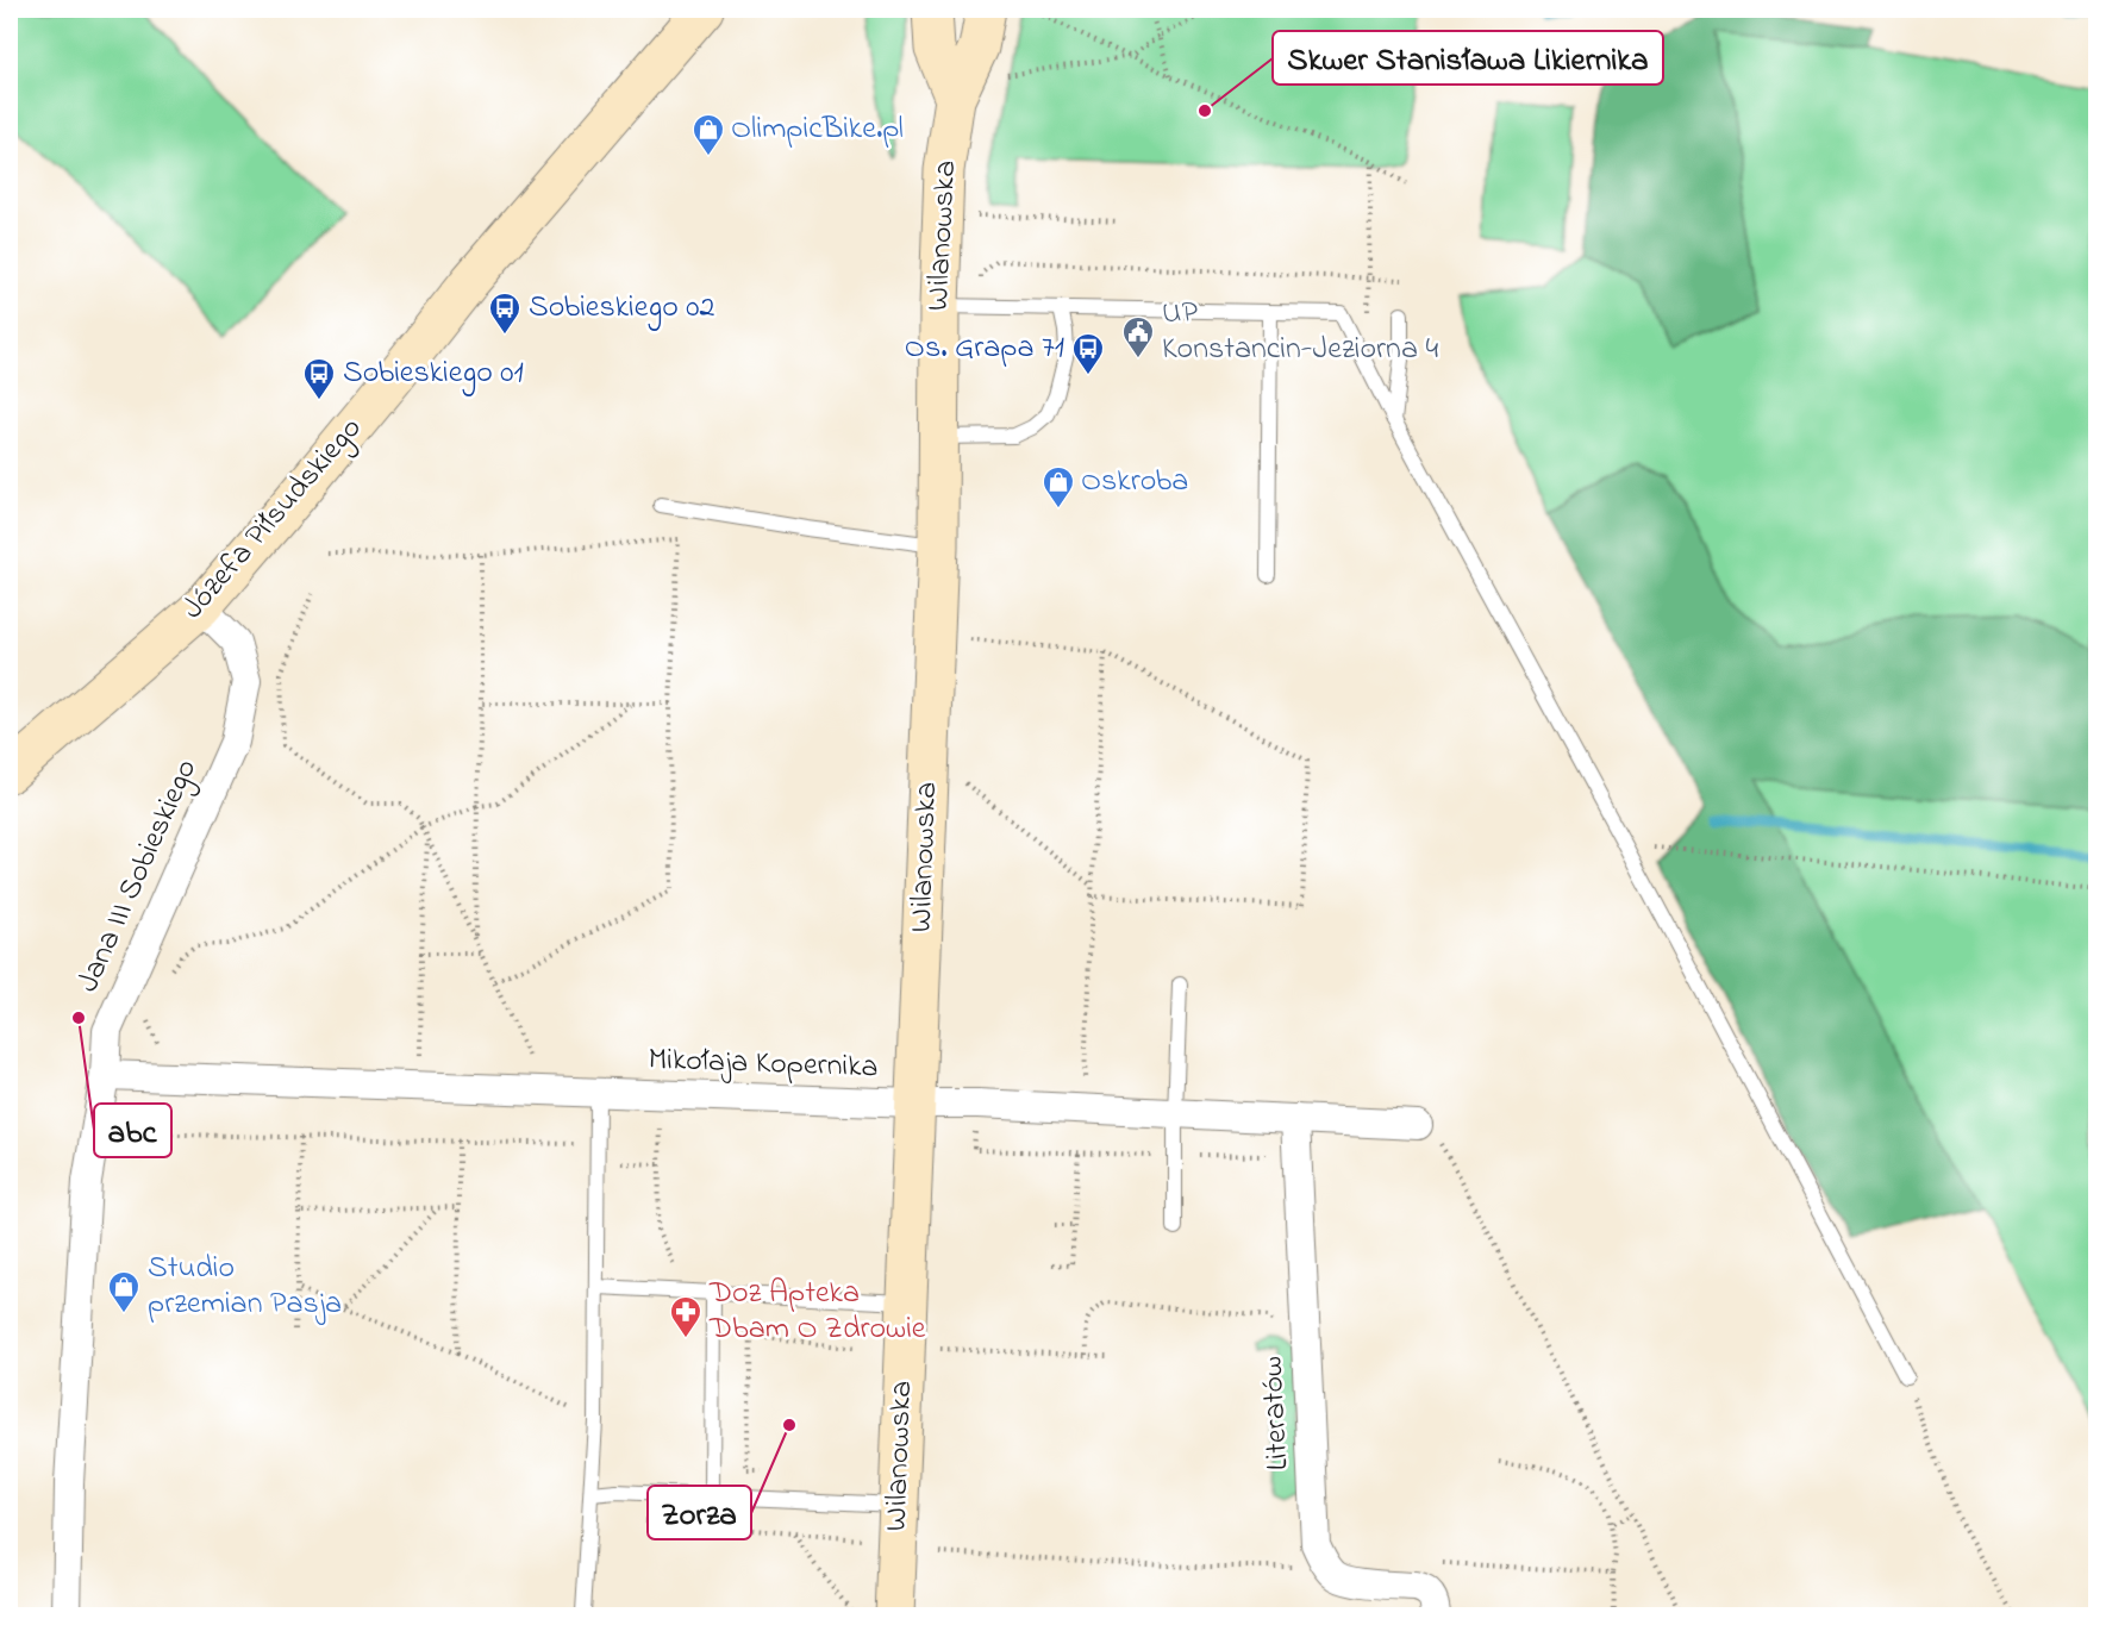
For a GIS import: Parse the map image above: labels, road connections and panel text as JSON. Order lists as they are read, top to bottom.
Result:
{
  "streets": {
    "main road": ["Wilanowska", "Józefa Piłsudskiego"],
    "street": ["Jana III Sobieskiego", "Mikołaja Kopernika", "Literatów"]
  },
  "crossings": [
    ["Wilanowska", "Mikołaja Kopernika"],
    ["Józefa Piłsudskiego", "Jana III Sobieskiego"],
    ["Jana III Sobieskiego", "Mikołaja Kopernika"],
    ["Mikołaja Kopernika", "Literatów"]
  ],
  "places": {
    "other": ["Skwer Stanisława Likiernika", "abc", "Zorza"],
    "shop": ["OlimpicBike.pl", "Oskroba", "Studio przemian Pasja"],
    "bus stop": ["Sobieskiego 02", "Os. Grapa 71", "Sobieskiego 01"],
    "public building": ["UP Konstancin-Jeziorna 4"],
    "pharmacy": ["Doz Apteka Dbam O Zdrowie"]
  }
}
